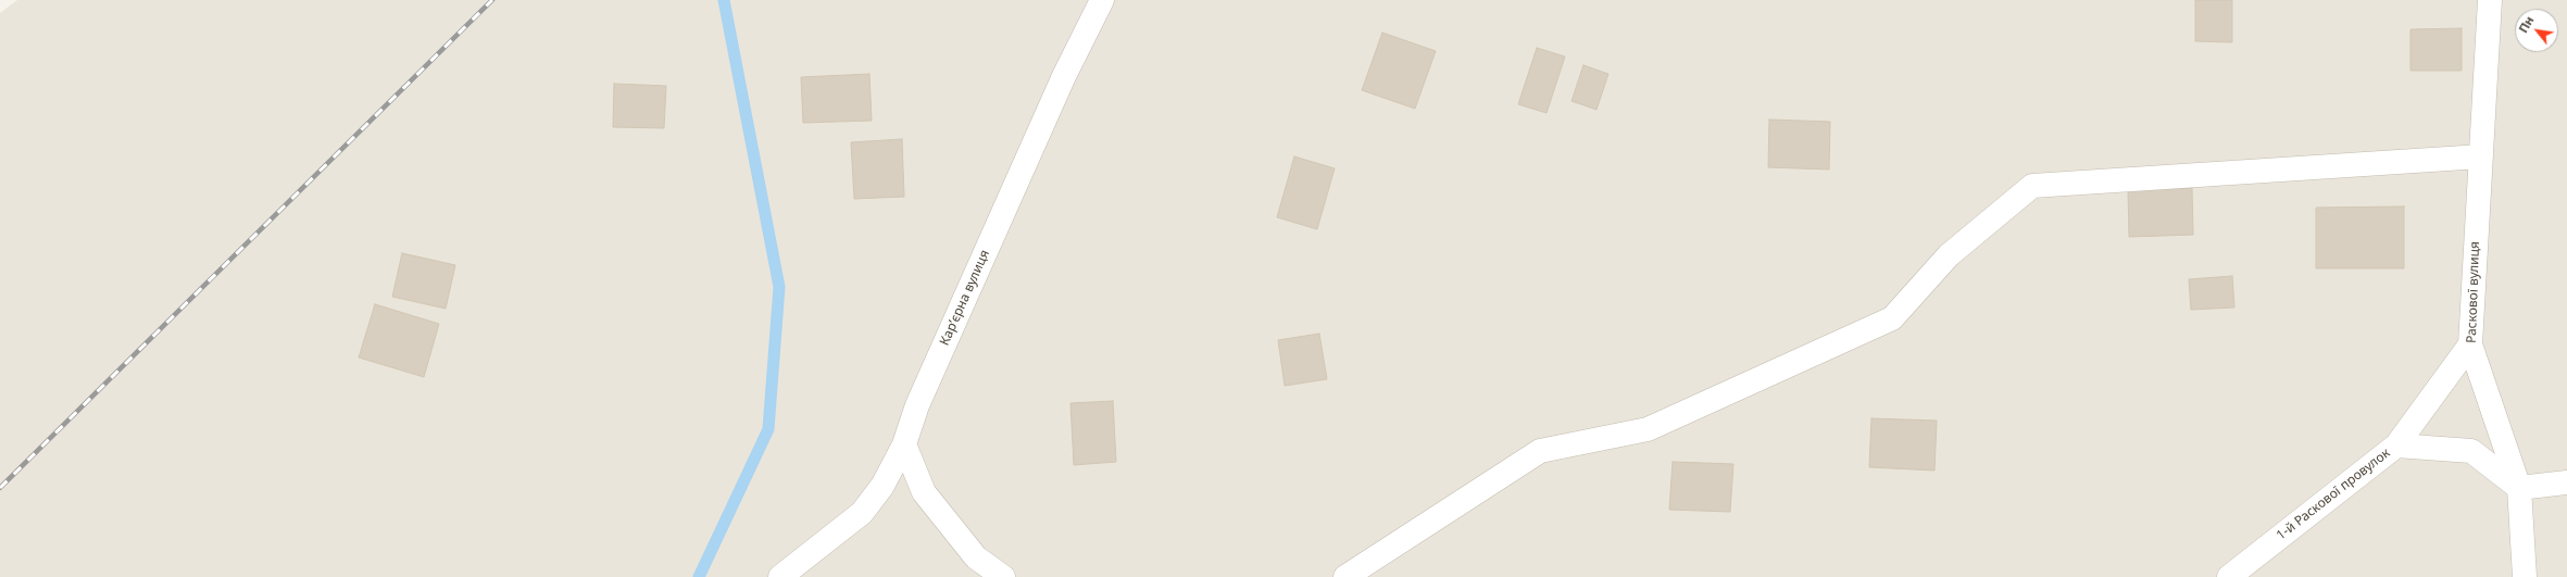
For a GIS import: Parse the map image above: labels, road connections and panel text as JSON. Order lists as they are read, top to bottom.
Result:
{
  "streets": {
    "street": ["Раскової вулиця", "Карʼєрна вулиця", "1-й Раскової провулок"]
  },
  "crossings": [
    ["Раскової вулиця", "1-й Раскової провулок"]
  ],
  "north": "top left"
}
